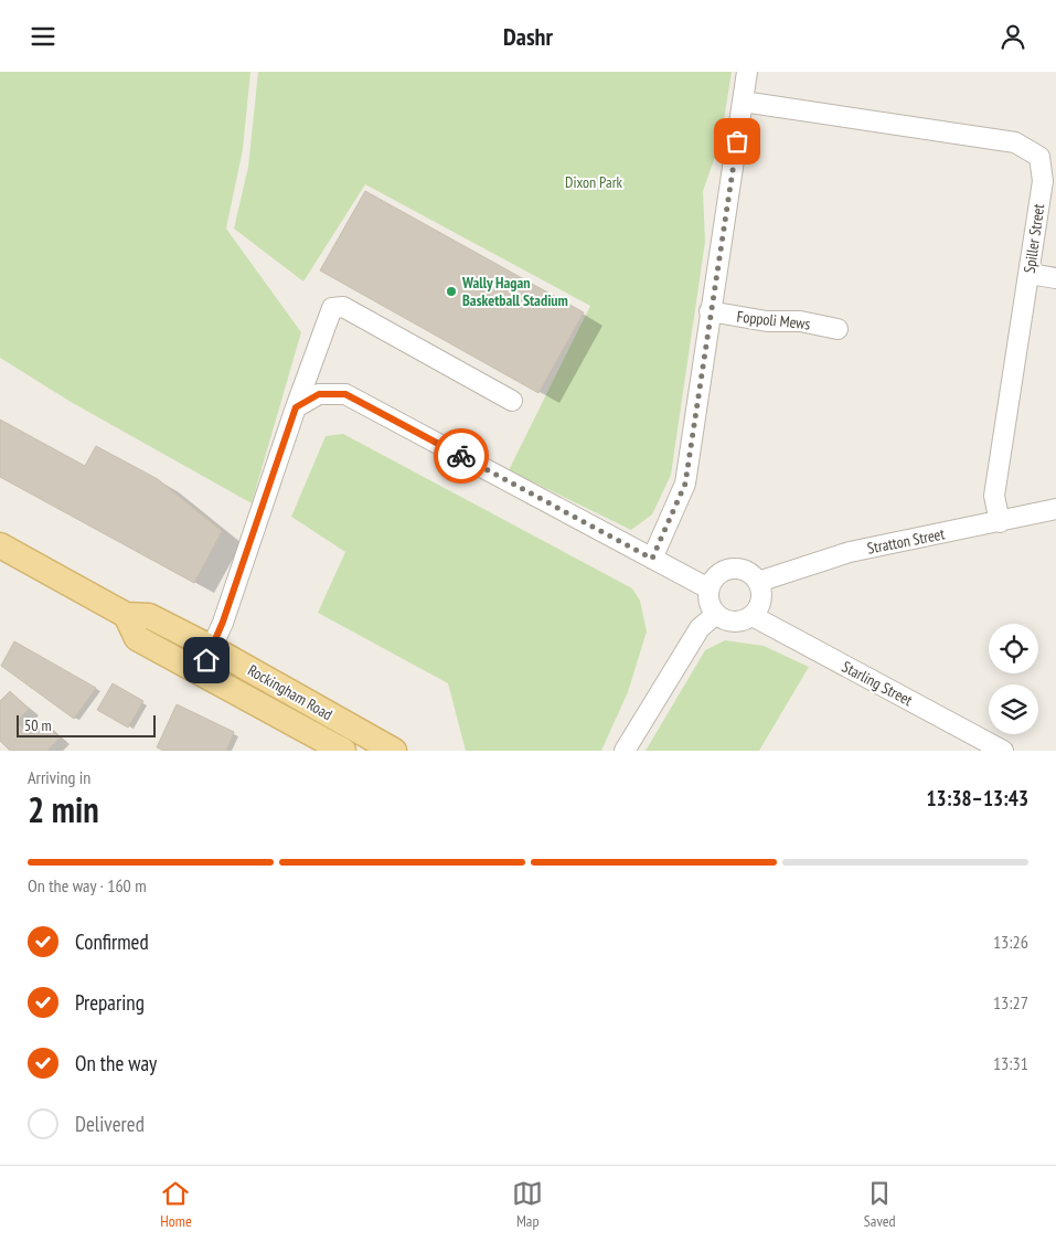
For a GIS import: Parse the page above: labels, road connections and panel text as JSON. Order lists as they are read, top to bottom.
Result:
{
  "streets": {
    "main road": ["Rockingham Road"],
    "street": [
      "Spiller Street",
      "Foppoli Mews",
      "Stratton Street",
      "Starling Street"
    ]
  },
  "crossings": [
    ["Spiller Street", "Stratton Street"],
    ["Stratton Street", "Starling Street"]
  ],
  "parks": ["Dixon Park"],
  "places": ["Wally Hagan Basketball Stadium"],
  "scale_bar": "50 m",
  "page": {
    "header": "Dashr",
    "scale": "50 m",
    "heading": ["2 min", "Arriving in", "13:38–13:43"],
    "bar": "On the way · 160 m",
    "list": [
      ["Confirmed", "13:26"],
      ["Preparing", "13:27"],
      ["On the way", "13:31"],
      "Delivered"
    ],
    "tabs": ["Home", "Map", "Saved"]
  }
}
